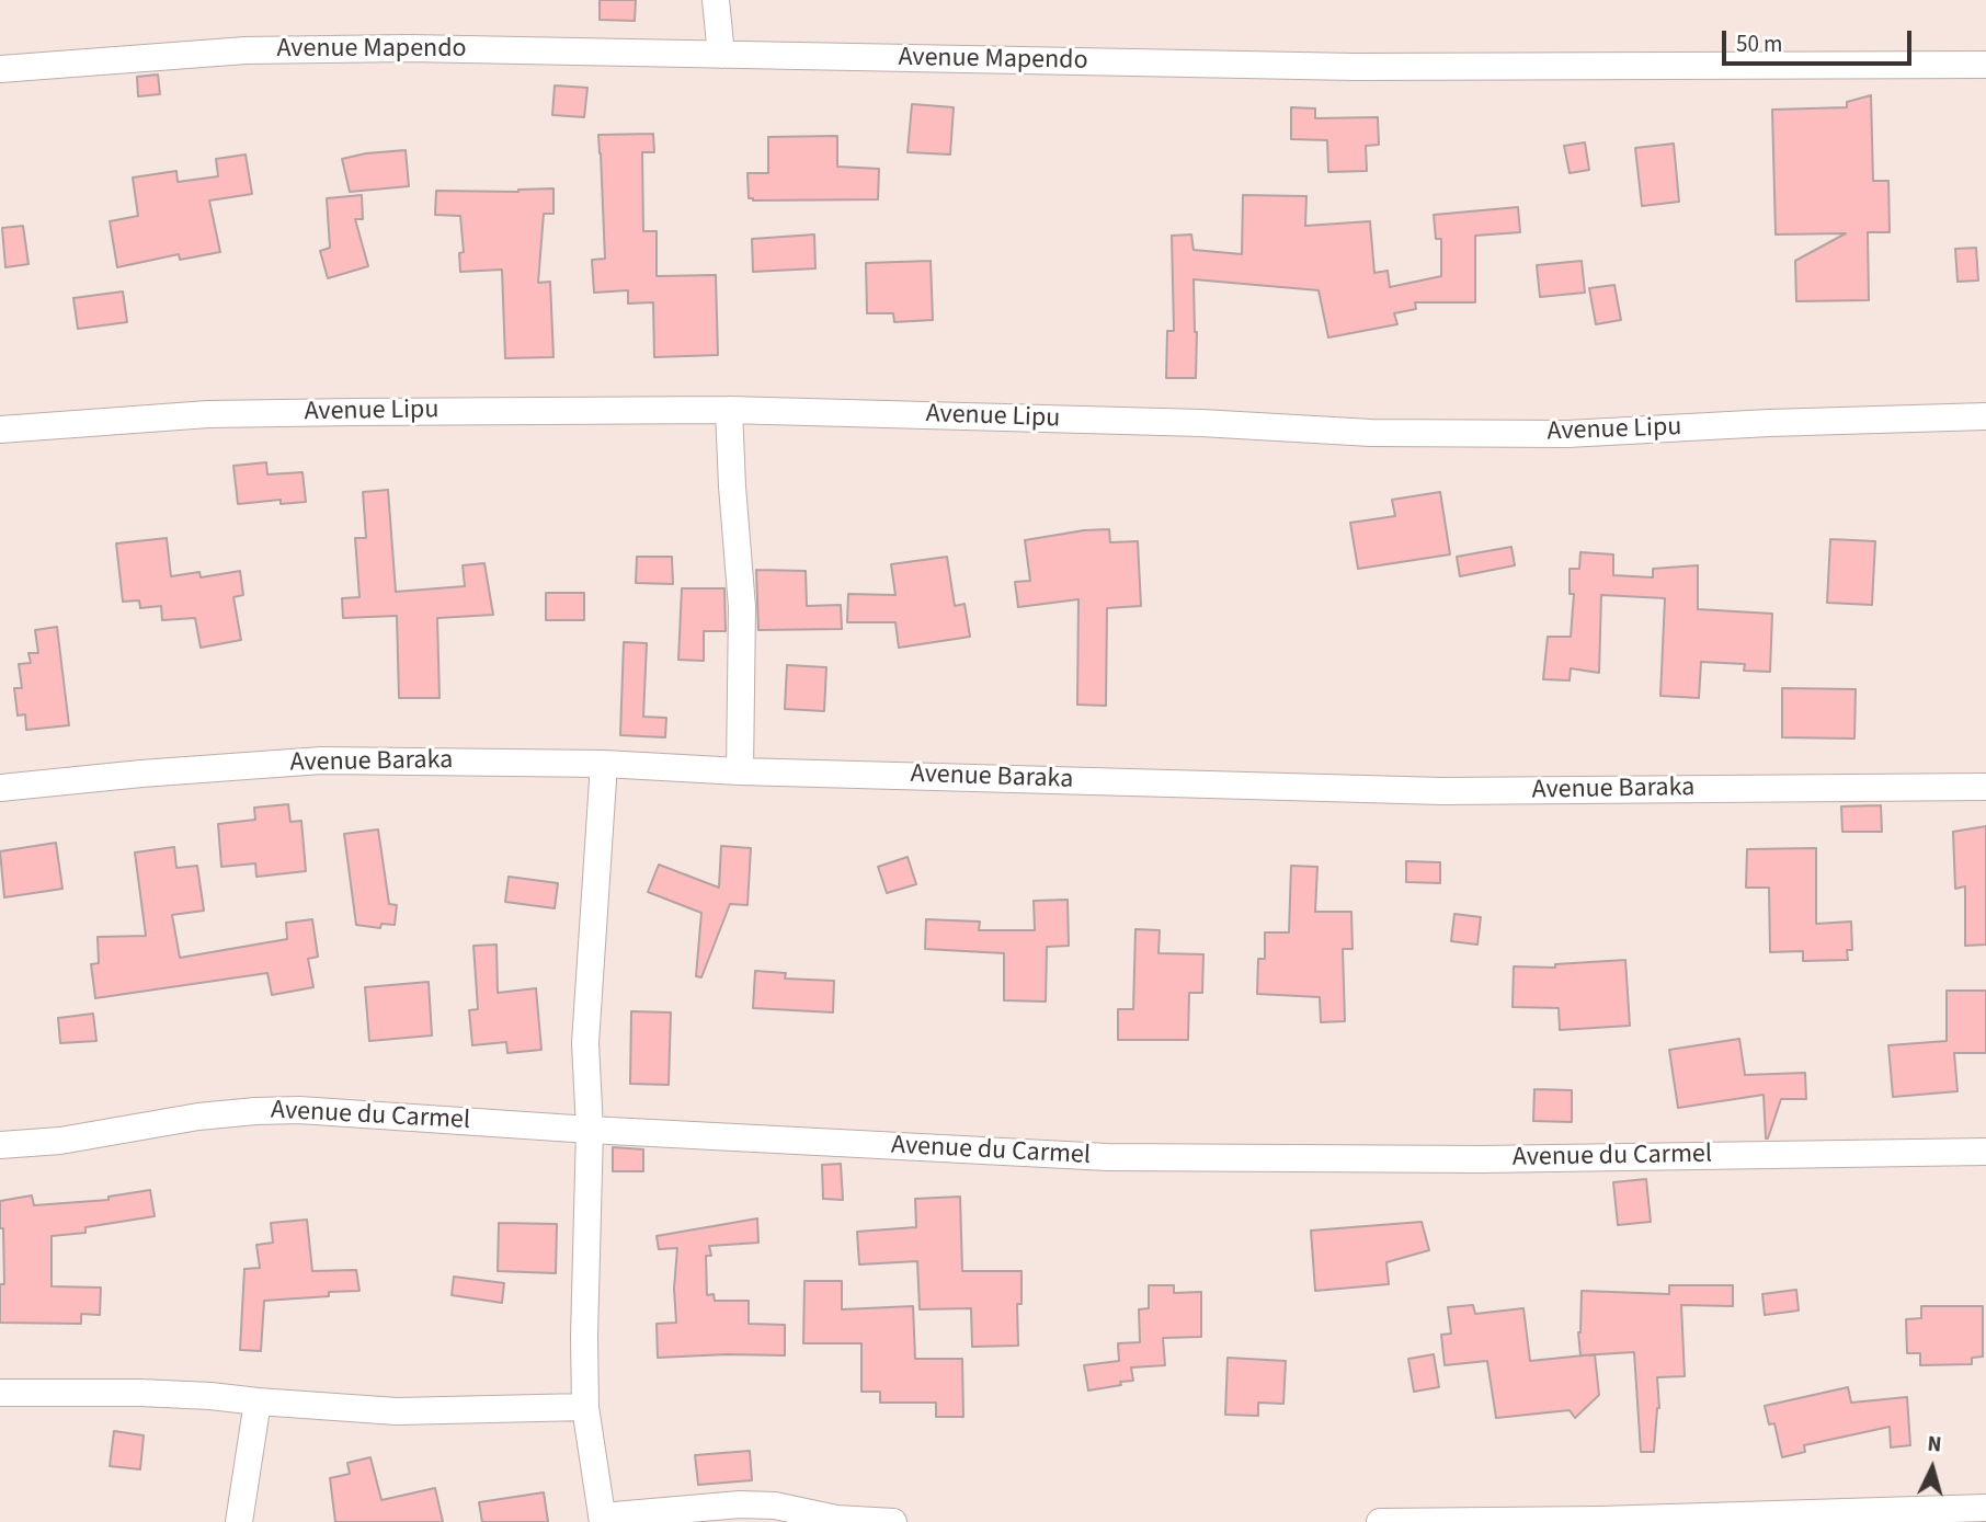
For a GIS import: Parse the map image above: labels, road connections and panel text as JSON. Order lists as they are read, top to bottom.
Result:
{
  "streets": {
    "street": [
      "Avenue Mapendo",
      "Avenue Lipu",
      "Avenue Baraka",
      "Avenue du Carmel"
    ]
  },
  "scale_bar": "50 m",
  "north": "top"
}
